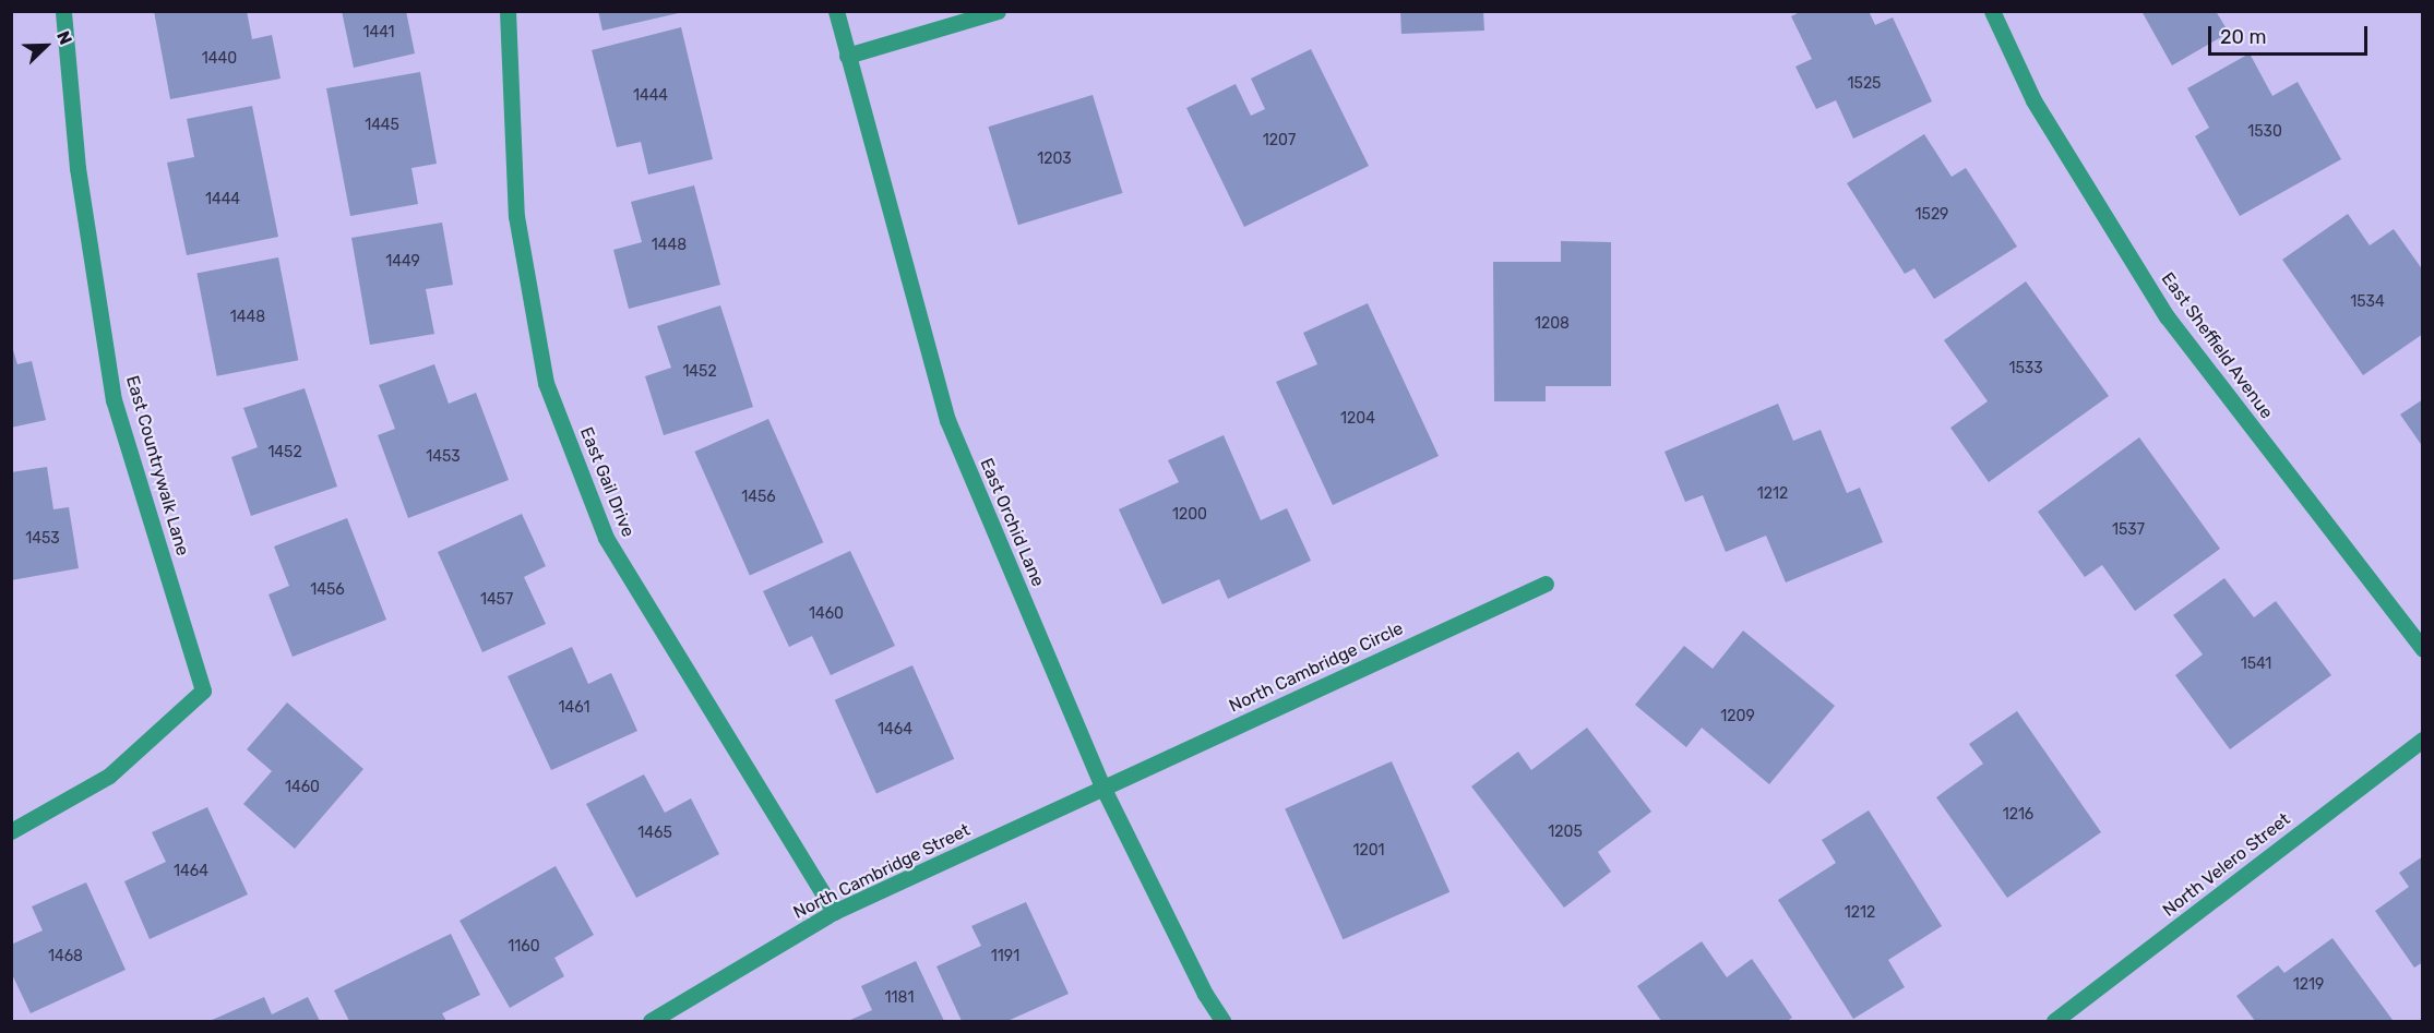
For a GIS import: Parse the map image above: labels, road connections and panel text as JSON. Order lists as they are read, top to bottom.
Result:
{
  "streets": {
    "street": [
      "East Sheffield Avenue",
      "East Countrywalk Lane",
      "East Gail Drive",
      "East Orchid Lane",
      "North Cambridge Circle",
      "North Velero Street",
      "North Cambridge Street"
    ]
  },
  "crossings": [
    ["East Gail Drive", "North Cambridge Street"],
    ["East Orchid Lane", "North Cambridge Circle"],
    ["East Orchid Lane", "North Cambridge Street"],
    ["North Cambridge Circle", "North Cambridge Street"]
  ],
  "house_numbers": [
    "1441",
    "1440",
    "1525",
    "1444",
    "1445",
    "1530",
    "1207",
    "1203",
    "1444",
    "1529",
    "1448",
    "1449",
    "1534",
    "1448",
    "1208",
    "1533",
    "1452",
    "1204",
    "1452",
    "1453",
    "1212",
    "1456",
    "1200",
    "1537",
    "1453",
    "1456",
    "1457",
    "1460",
    "1541",
    "1461",
    "1209",
    "1464",
    "1460",
    "1216",
    "1205",
    "1465",
    "1201",
    "1464",
    "1212",
    "1160",
    "1468",
    "1191",
    "1219",
    "1181"
  ],
  "scale_bar": "20 m",
  "north": "top right"
}
